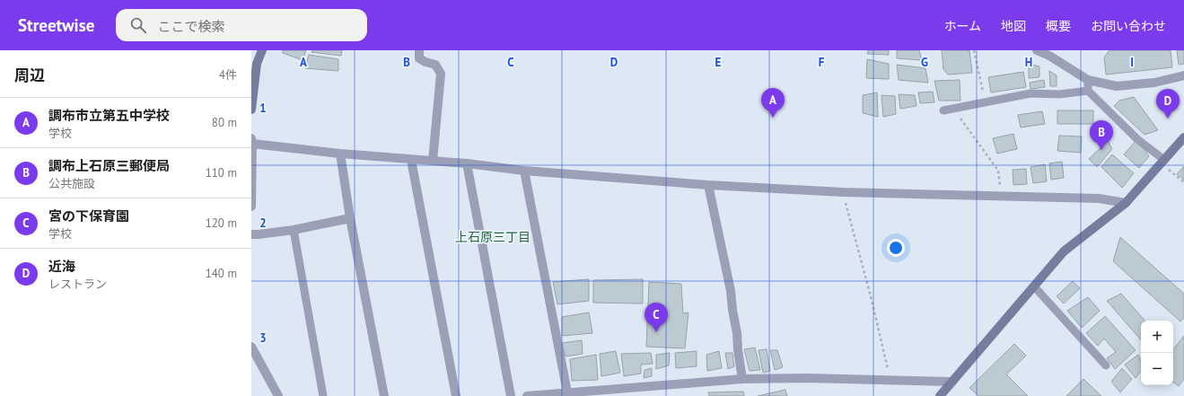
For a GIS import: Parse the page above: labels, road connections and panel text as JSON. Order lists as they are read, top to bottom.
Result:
{
  "districts": ["上石原三丁目"],
  "page": {
    "header": "Streetwise",
    "search": "ここで検索",
    "nav": [
      "ホーム",
      "地図",
      "概要",
      "お問い合わせ"
    ],
    "heading": ["周辺", "4件"],
    "pins": [
      "A",
      "D",
      "B",
      "C"
    ],
    "list": [
      {
        "mark": "A",
        "name": "調布市立第五中学校",
        "note": "学校",
        "value": "80 m"
      },
      {
        "mark": "B",
        "name": "調布上石原三郵便局",
        "note": "公共施設",
        "value": "110 m"
      },
      {
        "mark": "C",
        "name": "宮の下保育園",
        "note": "学校",
        "value": "120 m"
      },
      {
        "mark": "D",
        "name": "近海",
        "note": "レストラン",
        "value": "140 m"
      }
    ],
    "map_buttons": ["+", "−"]
  },
  "grid": {
    "columns": [
      "A",
      "B",
      "C",
      "D",
      "E",
      "F",
      "G",
      "H",
      "I"
    ],
    "rows": ["1", "2", "3"]
  }
}
